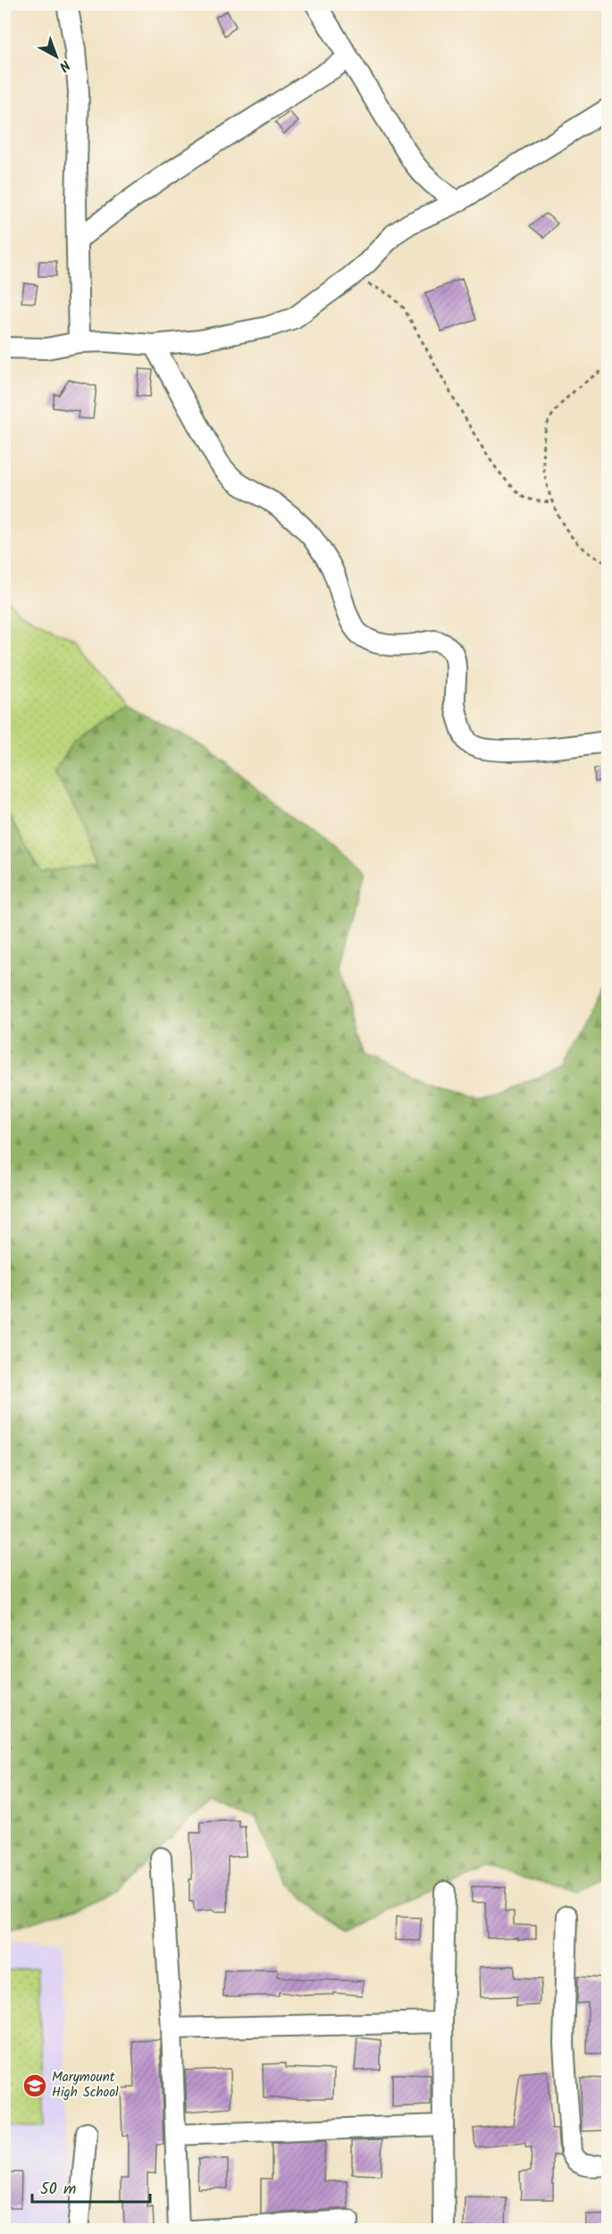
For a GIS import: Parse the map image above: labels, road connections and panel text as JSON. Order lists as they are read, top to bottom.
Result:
{
  "places": {
    "school or university": ["Marymount High School"]
  },
  "scale_bar": "50 m",
  "north": "bottom right"
}
